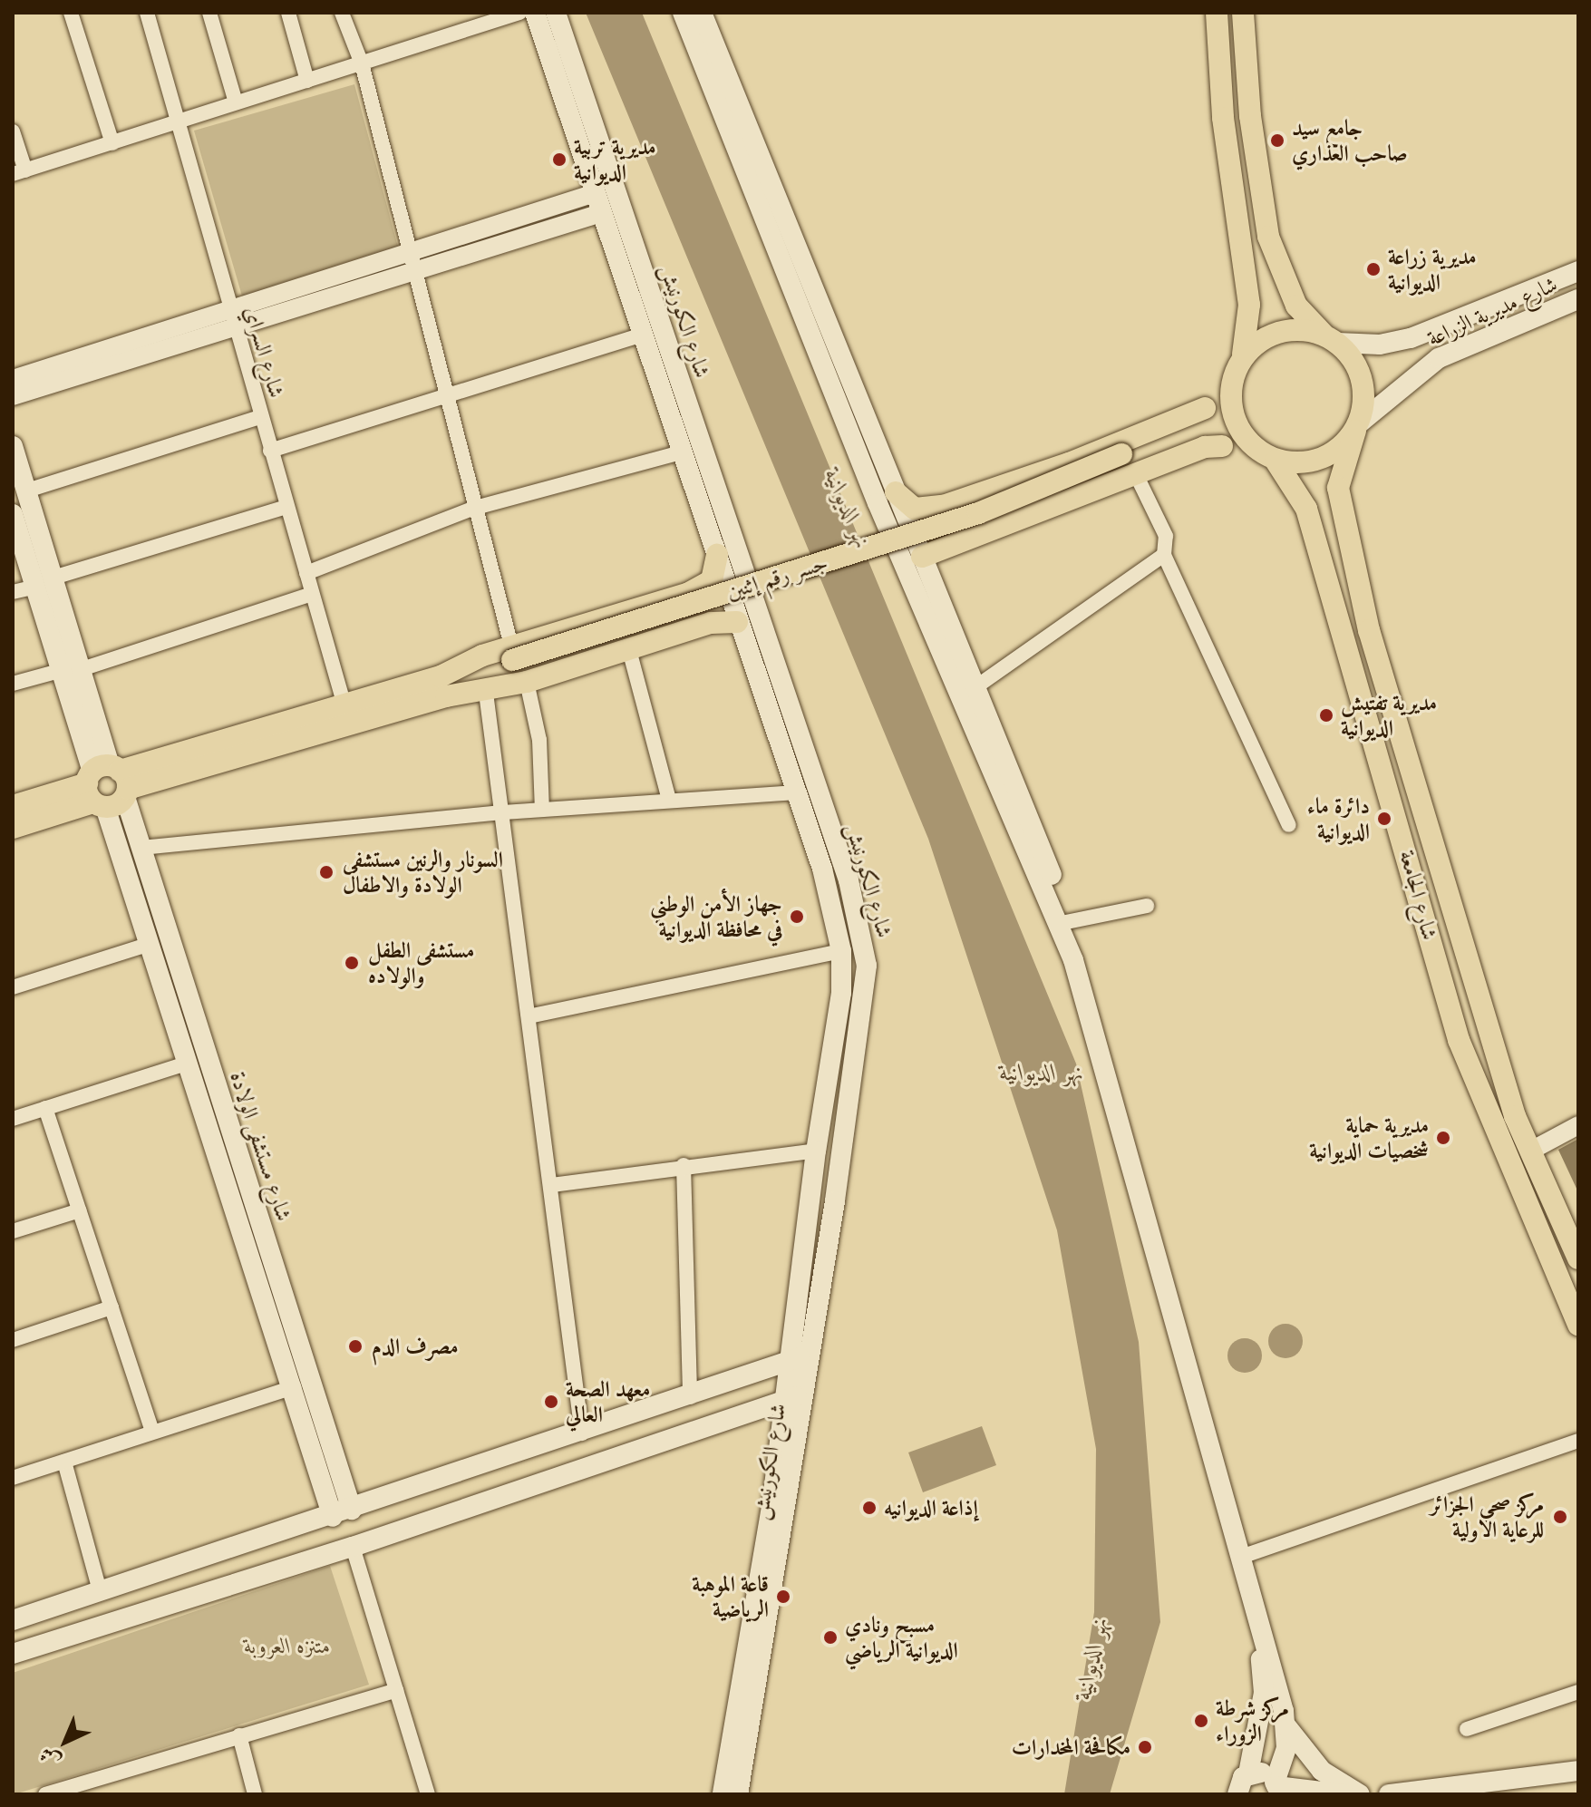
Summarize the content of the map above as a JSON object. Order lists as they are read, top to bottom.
{
  "streets": {
    "main road": [
      "شارع مديرية الزراعة",
      "شارع الكورنيش",
      "جسر رقم إثنين",
      "شارع الجامعة",
      "شارع مستشفى الولادة"
    ],
    "street": ["شارع السراي"]
  },
  "crossings": [
    ["شارع مديرية الزراعة", "شارع الجامعة"]
  ],
  "water": ["نهر الديوانية"],
  "parks": ["متنزه العروبة"],
  "places": [
    "جامع سيد صاحب العذاري",
    "مديرية تربية الديوانية",
    "مديرية زراعة الديوانية",
    "مديرية تفتيش الديوانية",
    "دائرة ماء الديوانية",
    "السونار والرنين مستشفى الولادة والاطفال",
    "جهاز الأمن الوطني في محافظة الديوانية",
    "مستشفى الطفل والولاده",
    "مديرية حماية شخصيات الديوانية",
    "مصرف الدم",
    "معهد الصحة العالي",
    "إذاعة الديوانيه",
    "مركز صحي الجزائر للرعاية الاولية",
    "قاعة الموهبة الرياضية",
    "مسبح ونادي الديوانية الرياضي",
    "مركز شرطة الزوراء",
    "مكافحة المخدارات"
  ],
  "north": "bottom left"
}
